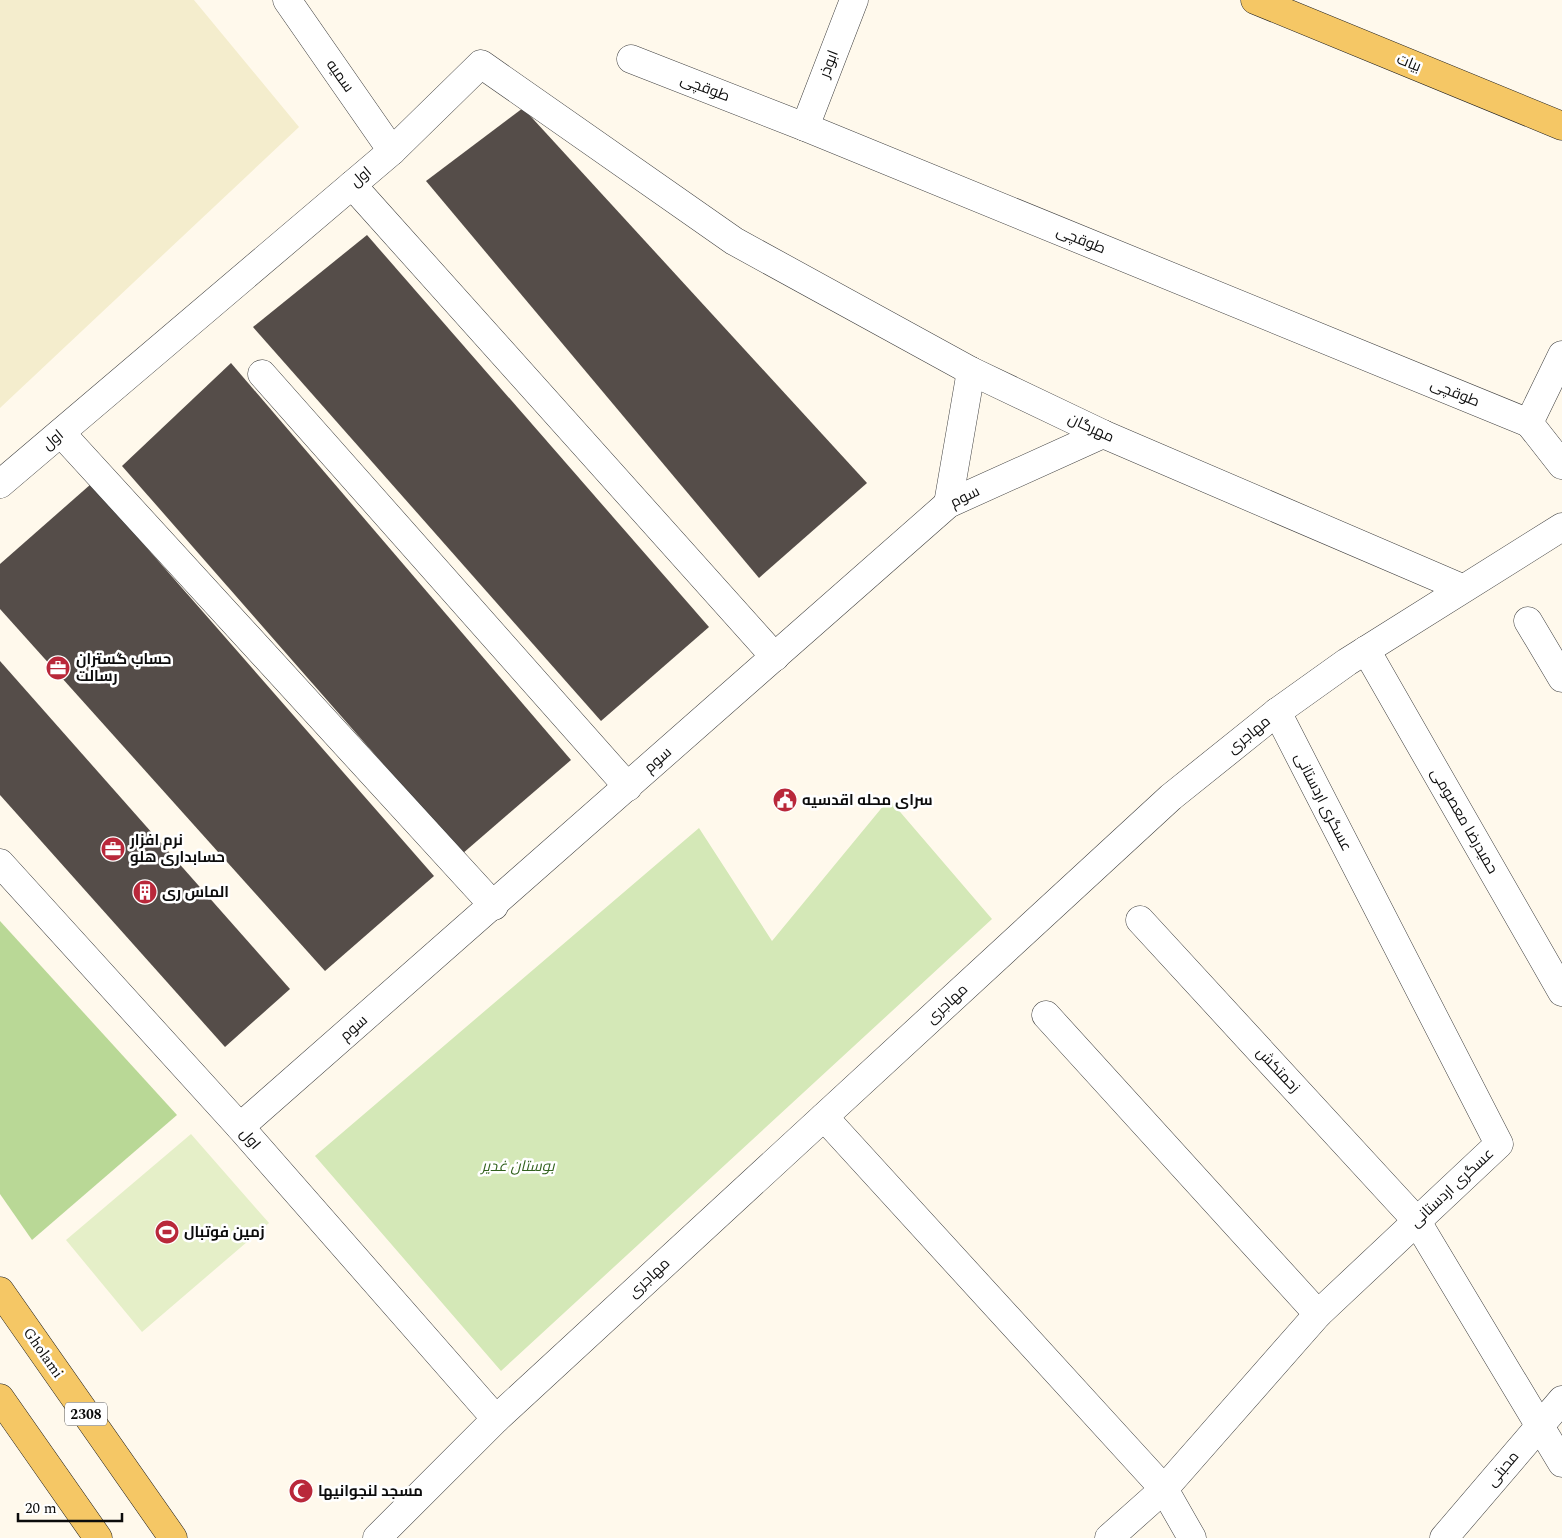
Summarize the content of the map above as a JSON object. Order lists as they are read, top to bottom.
{
  "streets": {
    "main road": ["بیات", "Gholami", "2308"],
    "street": [
      "ابوذر",
      "سمیه",
      "طوقچی",
      "اول",
      "مهرگان",
      "سوم",
      "مهاجری",
      "عسگری اردستانی",
      "حمیدرضا معصومی",
      "زحمتکش",
      "محبتی"
    ]
  },
  "crossings": [
    ["ابوذر", "طوقچی"],
    ["سمیه", "اول"],
    ["اول", "مهرگان"],
    ["اول", "سوم"],
    ["اول", "مهاجری"],
    ["مهرگان", "سوم"],
    ["مهرگان", "مهاجری"],
    ["مهاجری", "عسگری اردستانی"],
    ["مهاجری", "حمیدرضا معصومی"],
    ["عسگری اردستانی", "زحمتکش"],
    ["زحمتکش", "محبتی"]
  ],
  "parks": ["بوستان غدیر"],
  "places": {
    "office": ["حساب گستران رسالت", "نرم افزار حسابداری هلو"],
    "public building": ["سرای محله اقدسیه"],
    "building": ["الماس ری"],
    "sports": ["زمین فوتبال"],
    "mosque": ["مسجد لنجوانیها"]
  },
  "scale_bar": "20 m"
}
